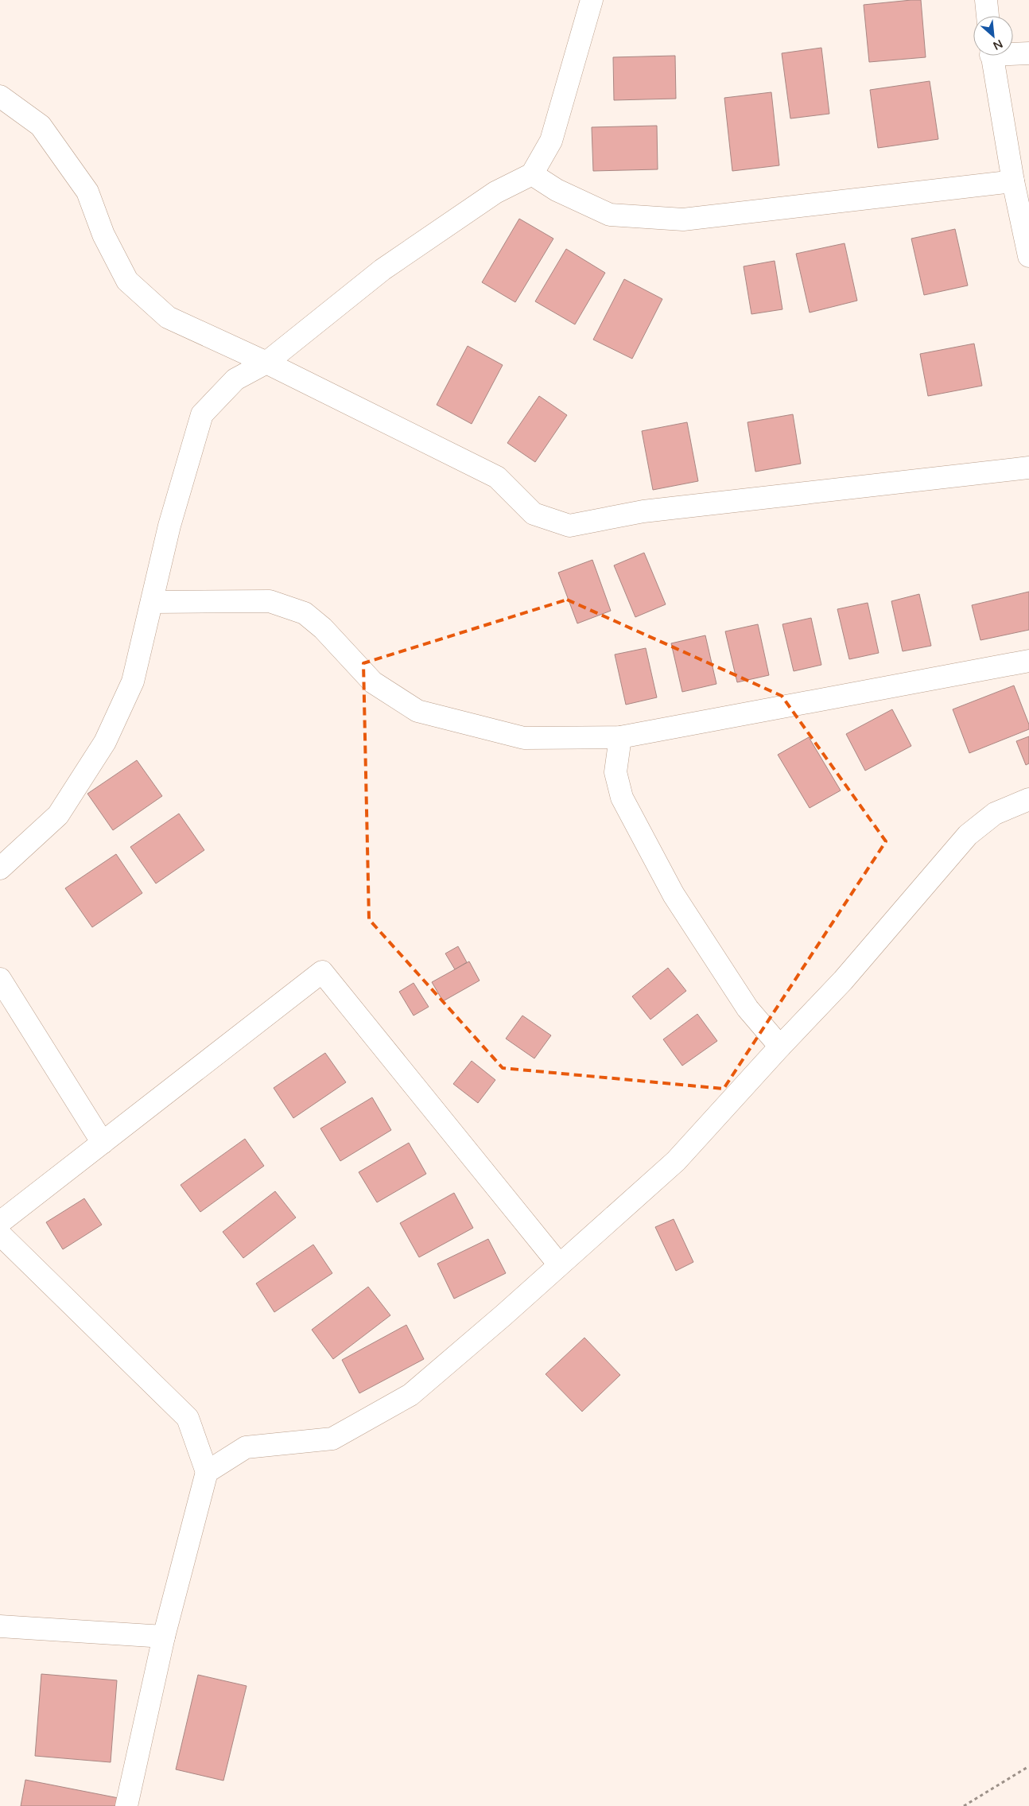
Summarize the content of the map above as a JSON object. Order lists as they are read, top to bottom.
{
  "north": "bottom right"
}
